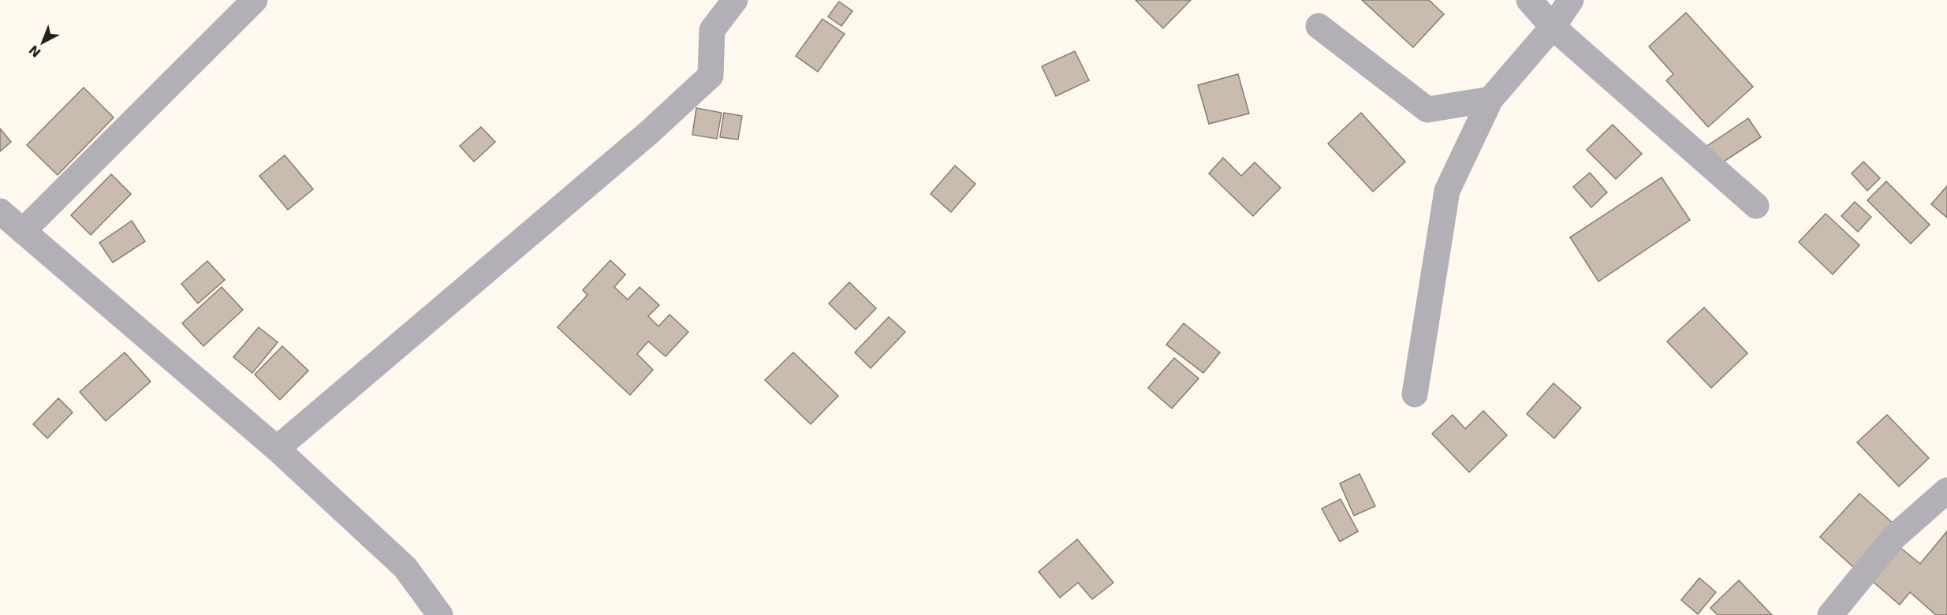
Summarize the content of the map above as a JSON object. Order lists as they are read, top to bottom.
{
  "north": "bottom left"
}
